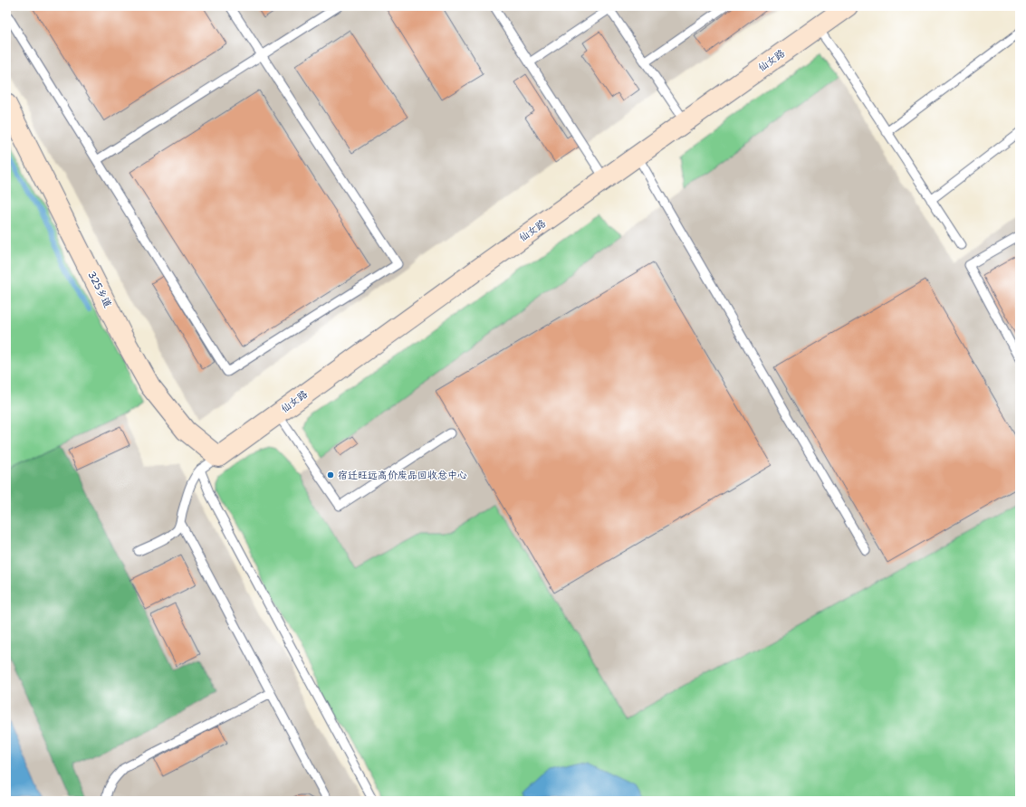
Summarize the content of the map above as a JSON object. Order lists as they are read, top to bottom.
{
  "streets": {
    "street": ["仙女路", "325乡道"]
  },
  "crossings": [
    ["仙女路", "325乡道"]
  ],
  "places": ["宿迁旺远高价废品回收总中心"]
}
